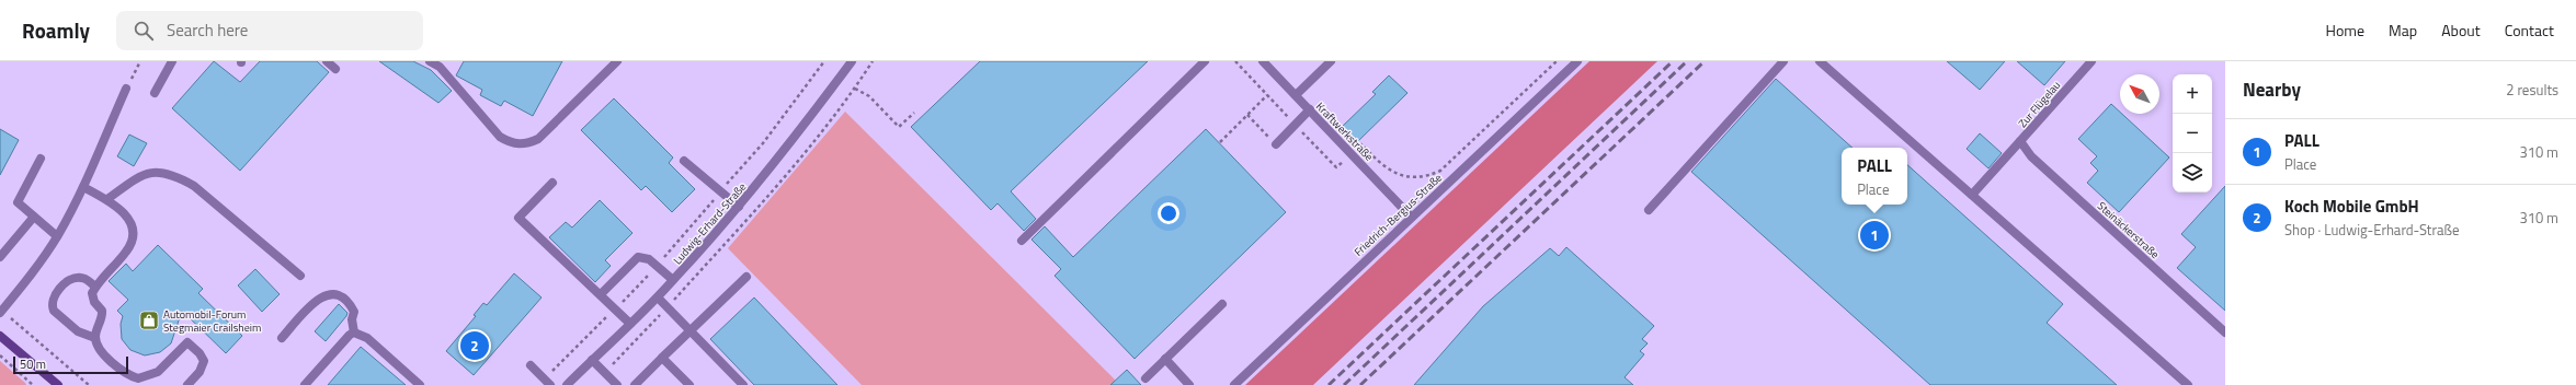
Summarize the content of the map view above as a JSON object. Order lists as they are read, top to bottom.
{
  "streets": {
    "street": [
      "Zur Flügelau",
      "Kraftwerkstraße",
      "Friedrich-Bergius-Straße",
      "Ludwig-Erhard-Straße",
      "Steinäckerstraße"
    ]
  },
  "crossings": [
    ["Zur Flügelau", "Steinäckerstraße"],
    ["Kraftwerkstraße", "Friedrich-Bergius-Straße"]
  ],
  "places": {
    "shop": ["Automobil-Forum Stegmaier Crailsheim"]
  },
  "scale_bar": "50 m",
  "north": "top left",
  "page": {
    "header": "Roamly",
    "search": "Search here",
    "nav": [
      "Home",
      "Map",
      "About",
      "Contact"
    ],
    "heading": ["Nearby", "2 results"],
    "map_buttons": ["+", "−"],
    "list": [
      {
        "mark": "1",
        "name": "PALL",
        "note": "Place",
        "value": "310 m"
      },
      {
        "mark": "2",
        "name": "Koch Mobile GmbH",
        "note": "Shop · Ludwig-Erhard-Straße",
        "value": "310 m"
      }
    ],
    "popup": ["PALL", "Place"],
    "pins": ["1", "2"],
    "scale": "50 m"
  }
}
